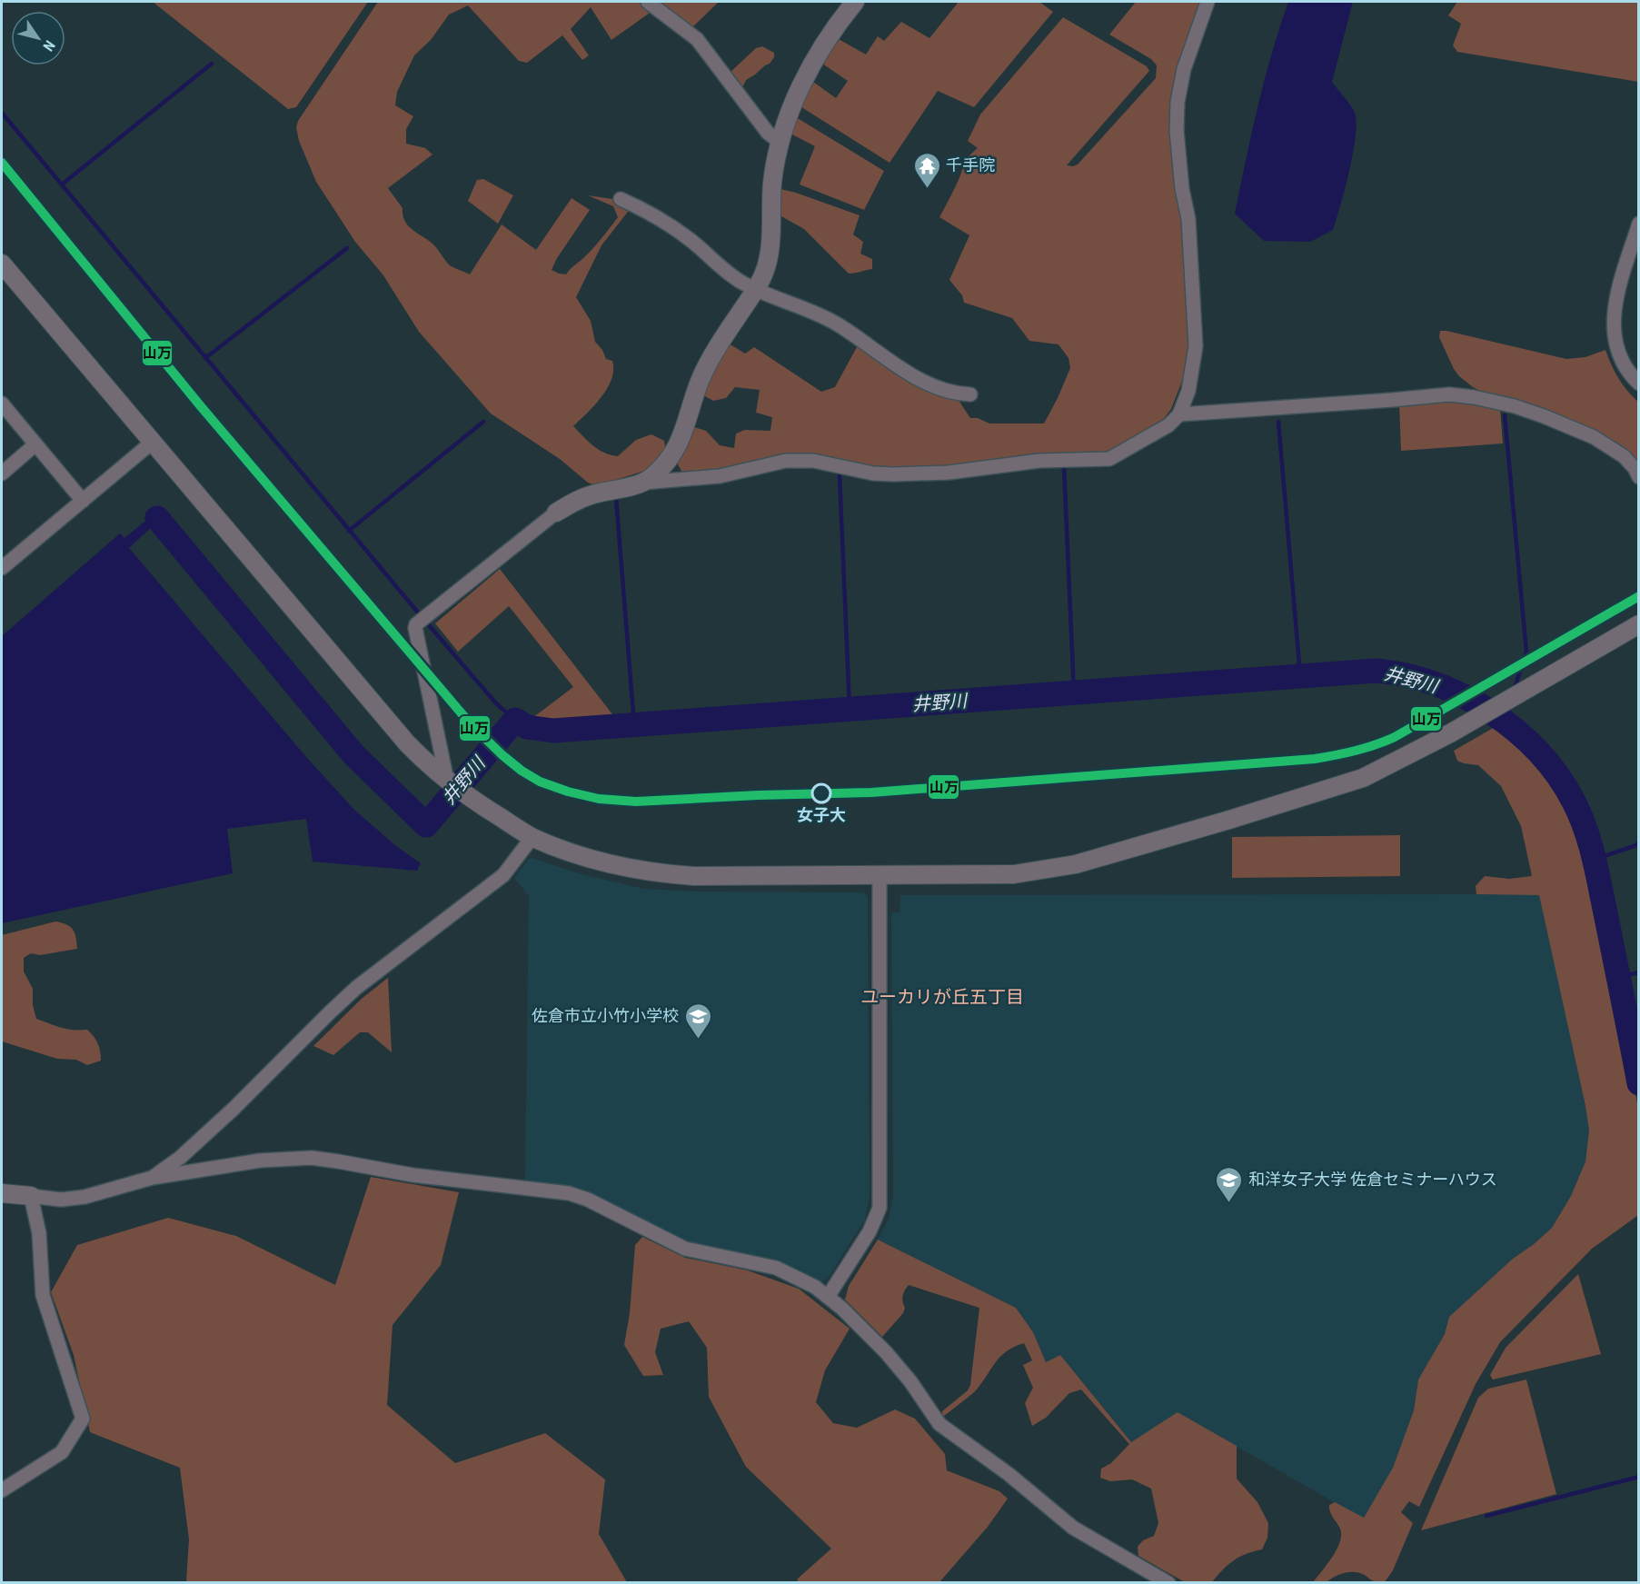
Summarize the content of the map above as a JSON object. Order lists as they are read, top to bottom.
{
  "districts": ["ユーカリが丘五丁目"],
  "water": ["井野川"],
  "places": {
    "temple": ["千手院"],
    "other": ["女子大"],
    "school or university": ["佐倉市立小竹小学校", "和洋女子大学 佐倉セミナーハウス"]
  },
  "lines": ["transit line 山万"],
  "north": "bottom right"
}
